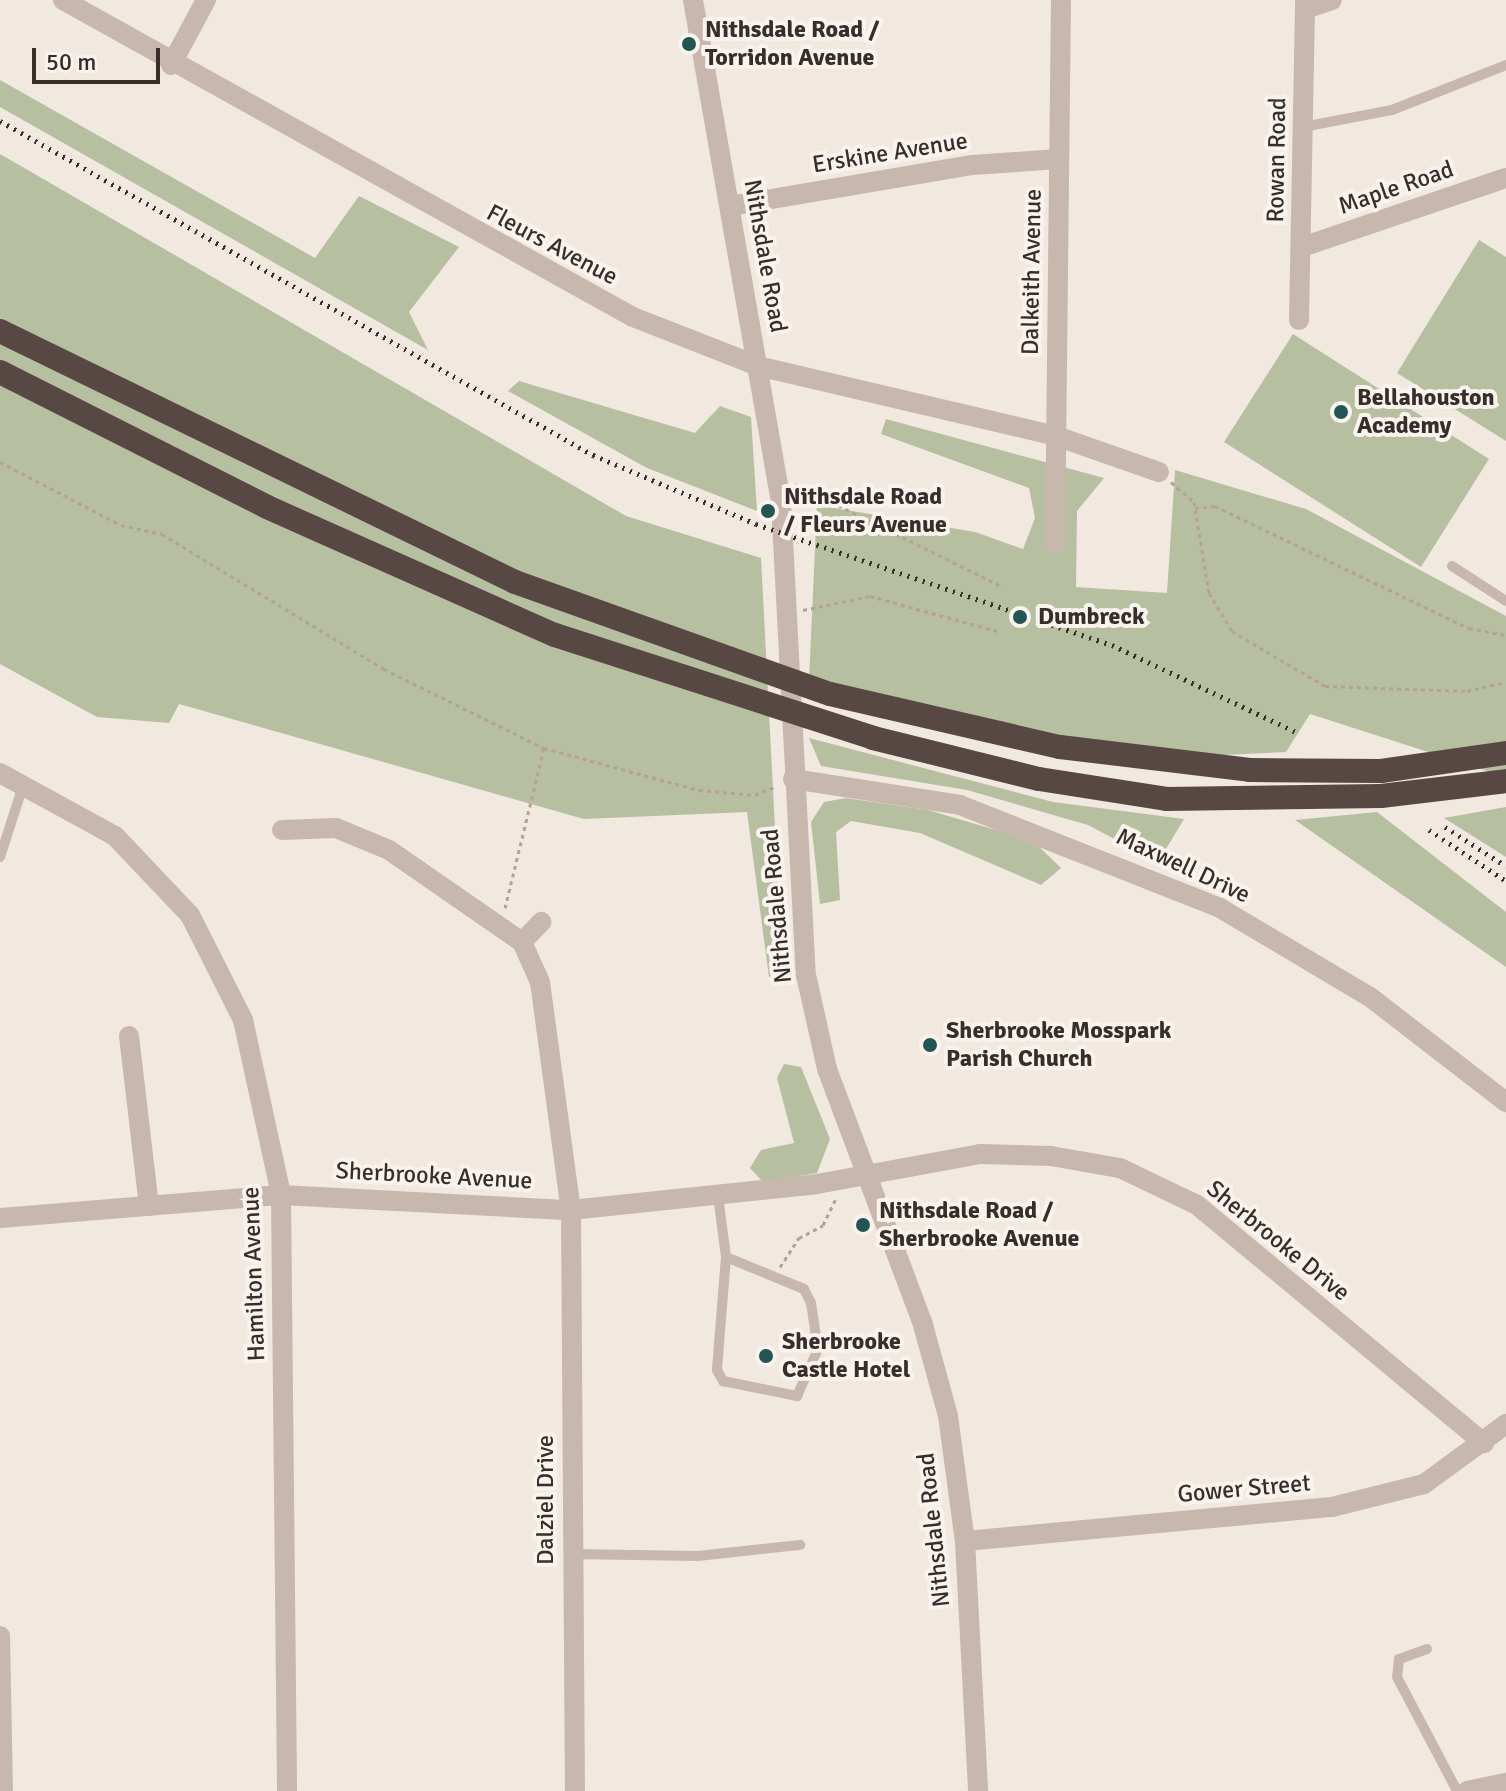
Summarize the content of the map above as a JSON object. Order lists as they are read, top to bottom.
{
  "streets": {
    "street": [
      "Erskine Avenue",
      "Rowan Road",
      "Maple Road",
      "Fleurs Avenue",
      "Nithsdale Road",
      "Dalkeith Avenue",
      "Maxwell Drive",
      "Sherbrooke Avenue",
      "Sherbrooke Drive",
      "Hamilton Avenue",
      "Gower Street",
      "Dalziel Drive"
    ]
  },
  "crossings": [
    ["Erskine Avenue", "Nithsdale Road"],
    ["Erskine Avenue", "Dalkeith Avenue"],
    ["Rowan Road", "Maple Road"],
    ["Fleurs Avenue", "Nithsdale Road"],
    ["Fleurs Avenue", "Dalkeith Avenue"],
    ["Nithsdale Road", "Maxwell Drive"],
    ["Nithsdale Road", "Sherbrooke Avenue"],
    ["Nithsdale Road", "Sherbrooke Drive"],
    ["Nithsdale Road", "Gower Street"],
    ["Sherbrooke Avenue", "Sherbrooke Drive"],
    ["Sherbrooke Avenue", "Hamilton Avenue"],
    ["Sherbrooke Avenue", "Dalziel Drive"],
    ["Sherbrooke Drive", "Gower Street"]
  ],
  "places": [
    "Nithsdale Road / Torridon Avenue",
    "Bellahouston Academy",
    "Nithsdale Road / Fleurs Avenue",
    "Dumbreck",
    "Sherbrooke Mosspark Parish Church",
    "Nithsdale Road / Sherbrooke Avenue",
    "Sherbrooke Castle Hotel"
  ],
  "scale_bar": "50 m"
}
